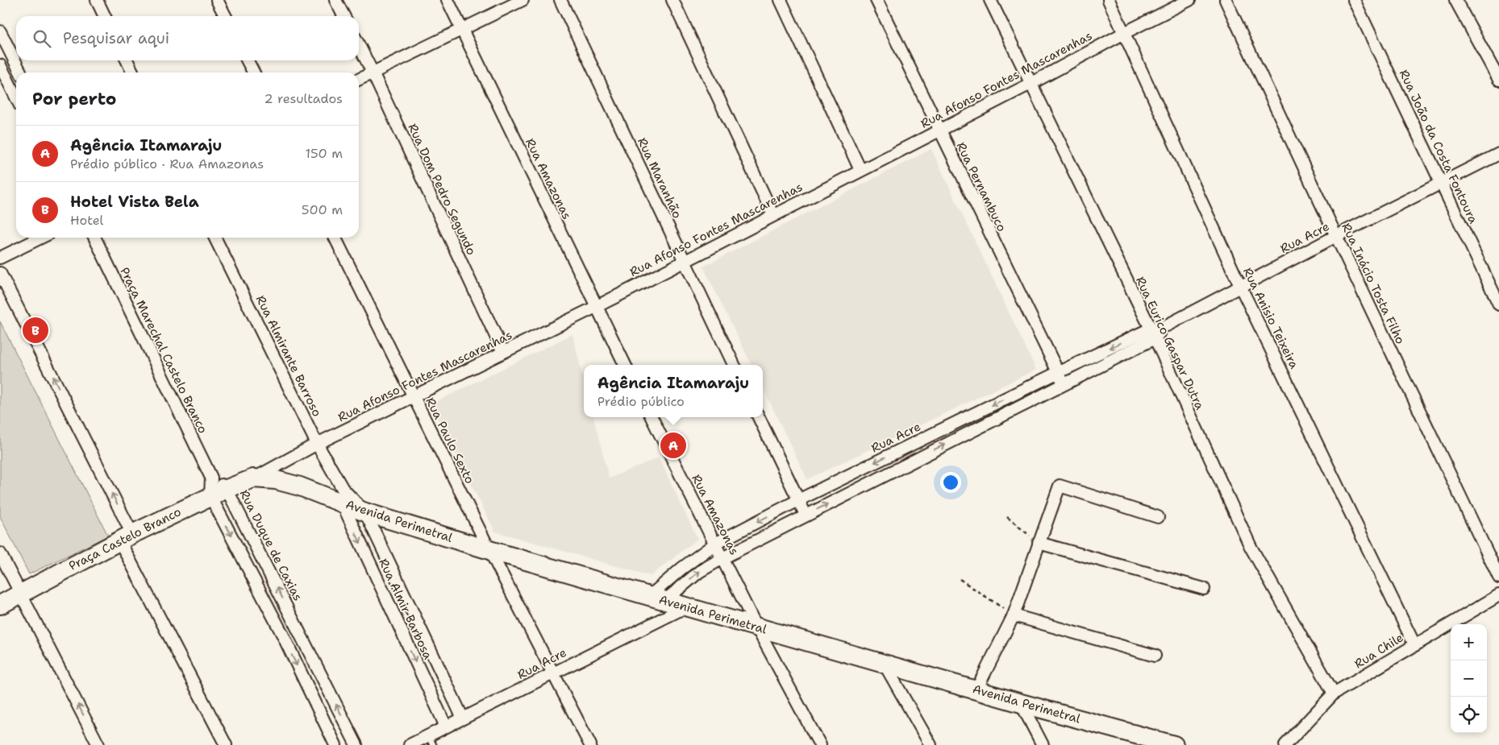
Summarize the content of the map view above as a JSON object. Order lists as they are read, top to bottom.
{
  "streets": {
    "main road": ["Avenida Perimetral", "Praça Castelo Branco"],
    "street": [
      "Rua Afonso Fontes Mascarenhas",
      "Rua João da Costa Fontoura",
      "Rua Maranhão",
      "Rua Amazonas",
      "Rua Pernambuco",
      "Rua Dom Pedro Segundo",
      "Rua Acre",
      "Rua Inácio Tosta Filho",
      "Rua Anisio Teixeira",
      "Rua Eurico Gaspar Dutra",
      "Praça Marechal Castelo Branco",
      "Rua Almirante Barroso",
      "Rua Paulo Sexto",
      "Rua Duque de Caxias",
      "Rua Almir Barbosa",
      "Rua Chile"
    ]
  },
  "crossings": [
    ["Rua Afonso Fontes Mascarenhas", "Rua Maranhão"],
    ["Rua Afonso Fontes Mascarenhas", "Rua Amazonas"],
    ["Rua Afonso Fontes Mascarenhas", "Rua Pernambuco"],
    ["Rua Afonso Fontes Mascarenhas", "Rua Dom Pedro Segundo"],
    ["Rua Afonso Fontes Mascarenhas", "Rua Anisio Teixeira"],
    ["Rua Afonso Fontes Mascarenhas", "Rua Eurico Gaspar Dutra"],
    ["Rua Afonso Fontes Mascarenhas", "Rua Almirante Barroso"],
    ["Rua Afonso Fontes Mascarenhas", "Rua Paulo Sexto"],
    ["Rua Afonso Fontes Mascarenhas", "Avenida Perimetral"],
    ["Rua Afonso Fontes Mascarenhas", "Praça Castelo Branco"],
    ["Rua João da Costa Fontoura", "Rua Acre"],
    ["Rua Amazonas", "Rua Acre"],
    ["Rua Amazonas", "Avenida Perimetral"],
    ["Rua Pernambuco", "Rua Acre"],
    ["Rua Acre", "Rua Inácio Tosta Filho"],
    ["Rua Acre", "Rua Anisio Teixeira"],
    ["Rua Acre", "Rua Eurico Gaspar Dutra"],
    ["Rua Acre", "Rua Paulo Sexto"],
    ["Rua Acre", "Avenida Perimetral"],
    ["Rua Acre", "Rua Almir Barbosa"],
    ["Rua Anisio Teixeira", "Rua Chile"],
    ["Rua Eurico Gaspar Dutra", "Rua Chile"],
    ["Praça Marechal Castelo Branco", "Rua Duque de Caxias"],
    ["Rua Almirante Barroso", "Avenida Perimetral"],
    ["Rua Almirante Barroso", "Rua Almir Barbosa"],
    ["Rua Paulo Sexto", "Avenida Perimetral"],
    ["Avenida Perimetral", "Praça Castelo Branco"],
    ["Avenida Perimetral", "Rua Almir Barbosa"],
    ["Praça Castelo Branco", "Rua Duque de Caxias"]
  ],
  "page": {
    "search": "Pesquisar aqui",
    "heading": ["Por perto", "2 resultados"],
    "list": [
      {
        "mark": "A",
        "name": "Agência Itamaraju",
        "note": "Prédio público · Rua Amazonas",
        "value": "150 m"
      },
      {
        "mark": "B",
        "name": "Hotel Vista Bela",
        "note": "Hotel",
        "value": "500 m"
      }
    ],
    "pins": ["B", "A"],
    "popup": ["Agência Itamaraju", "Prédio público"],
    "map_buttons": ["+", "−"]
  }
}
